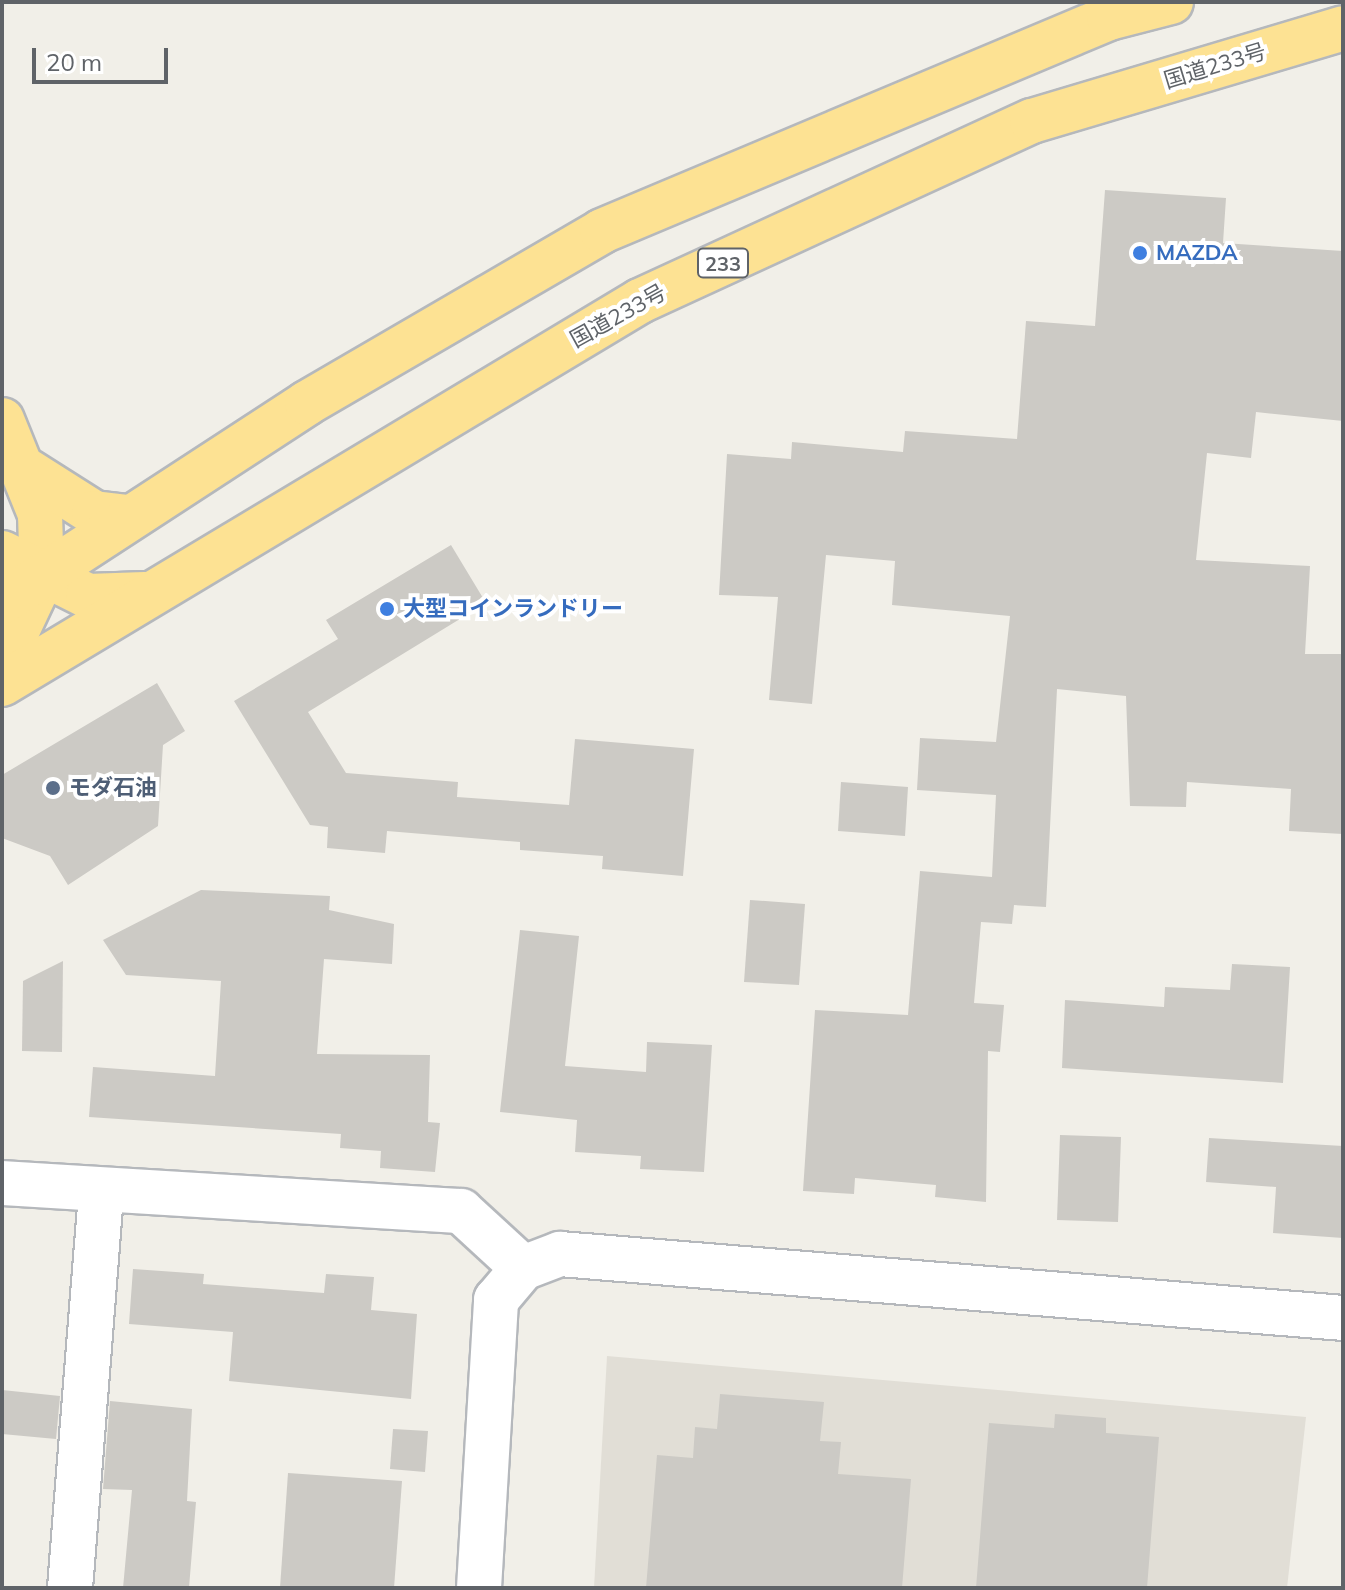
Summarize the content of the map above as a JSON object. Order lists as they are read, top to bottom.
{
  "streets": {
    "highway": ["国道233号", "233"]
  },
  "crossings": [
    ["国道233号", "233"]
  ],
  "places": ["MAZDA", "大型コインランドリー", "モダ石油"],
  "scale_bar": "20 m"
}
